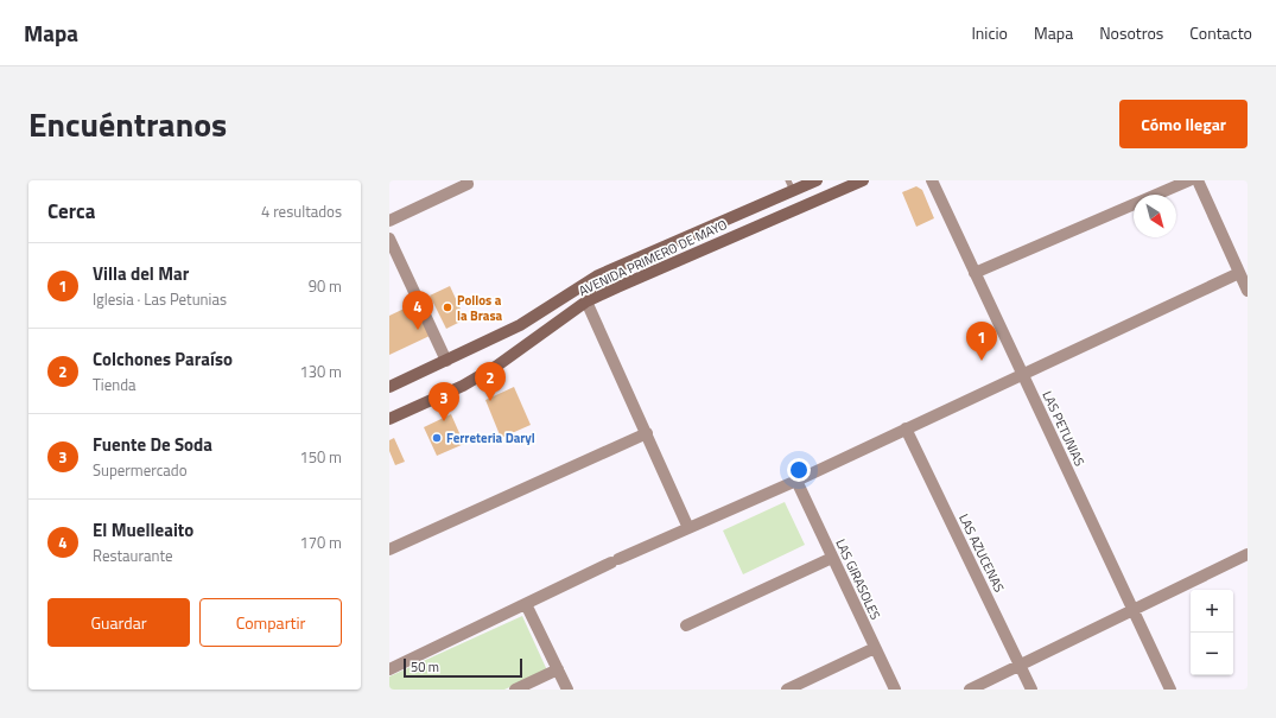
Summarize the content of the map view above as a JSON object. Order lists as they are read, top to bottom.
{
  "streets": {
    "street": [
      "AVENIDA PRIMERO DE MAYO",
      "LAS PETUNIAS",
      "LAS AZUCENAS",
      "LAS GIRASOLES"
    ]
  },
  "places": ["Pollos a la Brasa", "Ferreteria Daryl"],
  "scale_bar": "50 m",
  "north": "bottom right",
  "page": {
    "header": "Mapa",
    "nav": [
      "Inicio",
      "Mapa",
      "Nosotros",
      "Contacto"
    ],
    "title": "Encuéntranos",
    "buttons": [
      "Cómo llegar",
      ["Guardar", "Compartir"]
    ],
    "heading": ["Cerca", "4 resultados"],
    "list": [
      {
        "mark": "1",
        "name": "Villa del Mar",
        "note": "Iglesia · Las Petunias",
        "value": "90 m"
      },
      {
        "mark": "2",
        "name": "Colchones Paraíso",
        "note": "Tienda",
        "value": "130 m"
      },
      {
        "mark": "3",
        "name": "Fuente De Soda",
        "note": "Supermercado",
        "value": "150 m"
      },
      {
        "mark": "4",
        "name": "El Muelleaito",
        "note": "Restaurante",
        "value": "170 m"
      }
    ],
    "pins": [
      "4",
      "1",
      "2",
      "3"
    ],
    "map_buttons": ["+", "−"],
    "scale": "50 m"
  }
}
